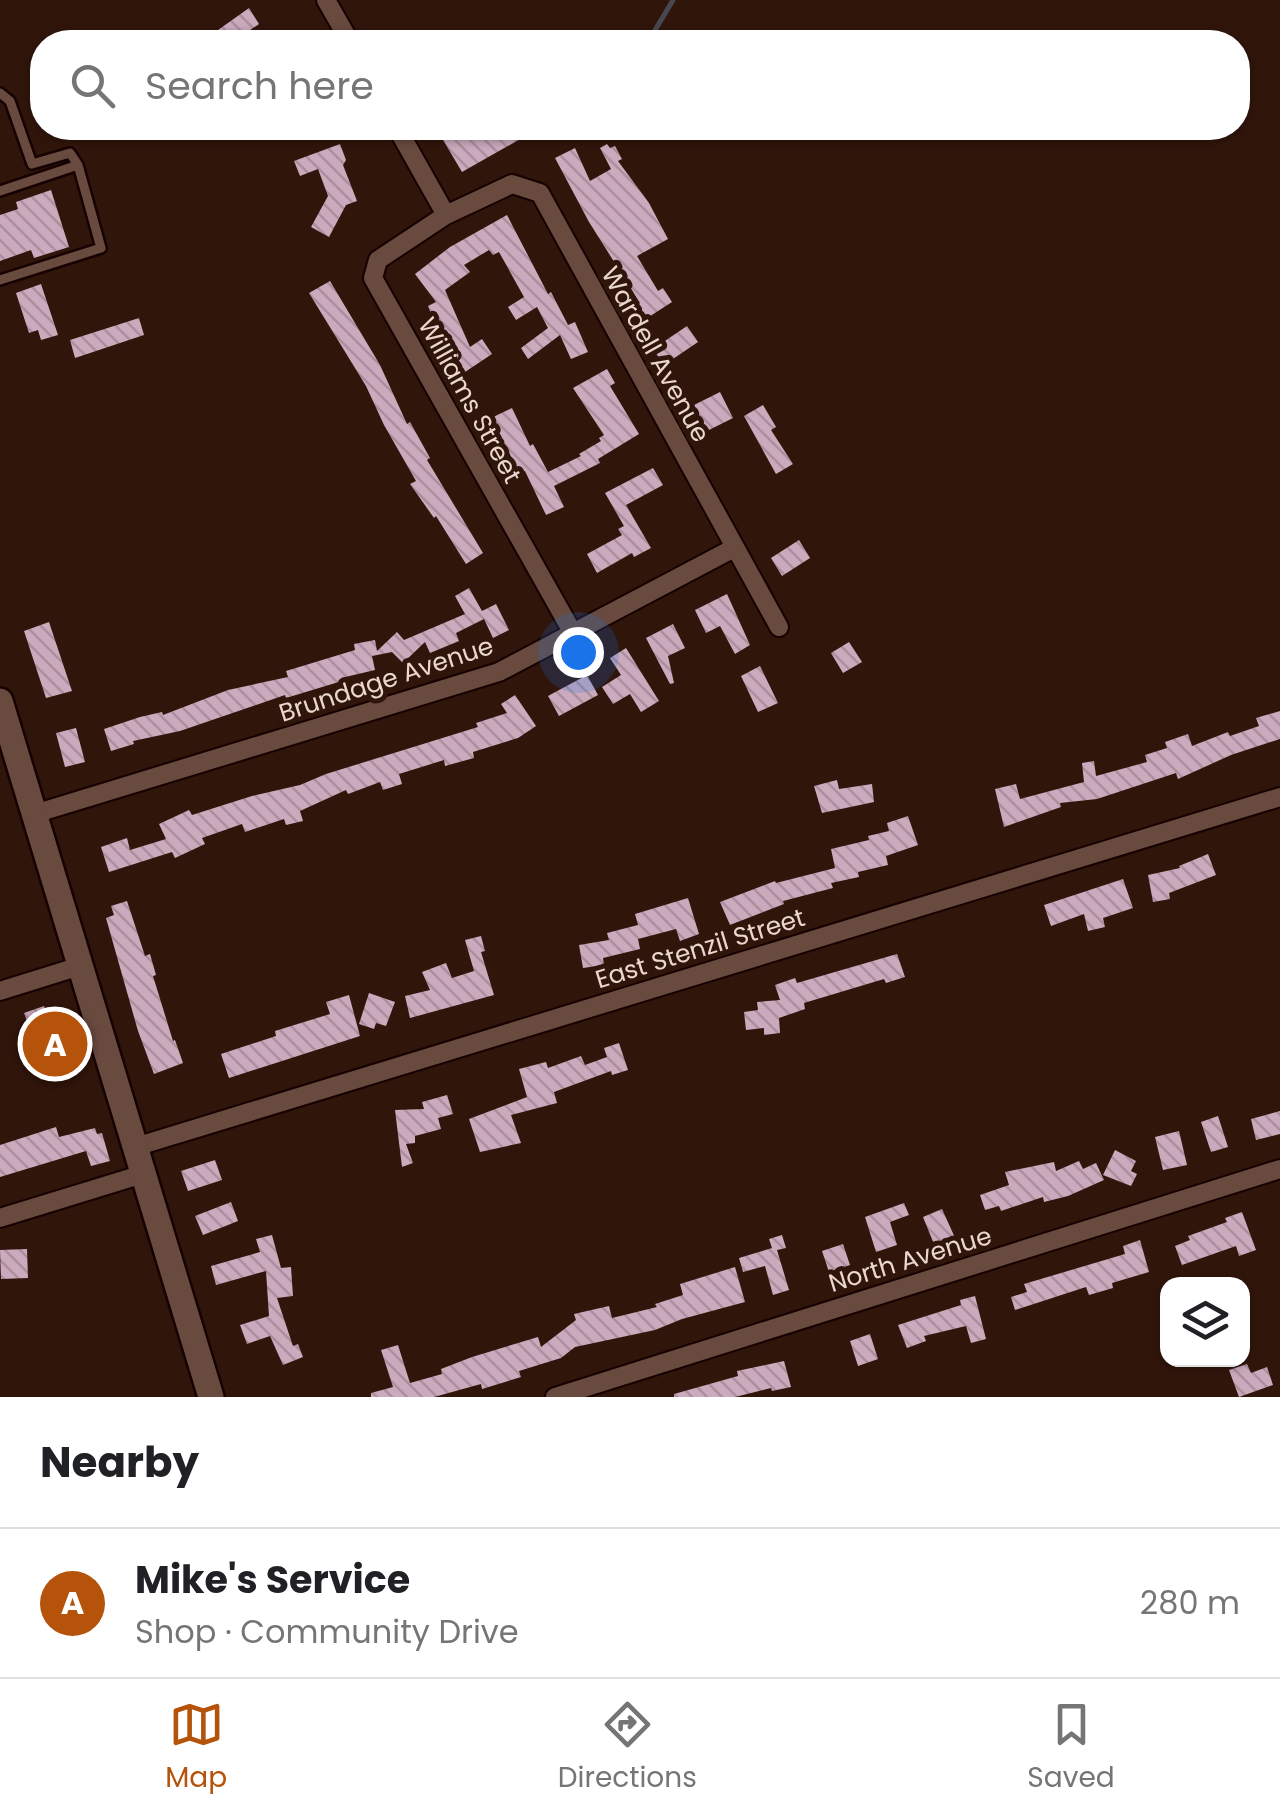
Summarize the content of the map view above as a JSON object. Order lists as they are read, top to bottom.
{
  "streets": {
    "street": [
      "Wardell Avenue",
      "Williams Street",
      "Brundage Avenue",
      "East Stenzil Street",
      "North Avenue"
    ]
  },
  "crossings": [
    ["Wardell Avenue", "Williams Street"],
    ["Wardell Avenue", "Brundage Avenue"],
    ["Williams Street", "Brundage Avenue"]
  ],
  "page": {
    "search": "Search here",
    "pins": "A",
    "heading": "Nearby",
    "list": [
      {
        "mark": "A",
        "name": "Mike's Service",
        "note": "Shop · Community Drive",
        "value": "280 m"
      }
    ],
    "nav": ["Map", "Directions", "Saved"]
  }
}
